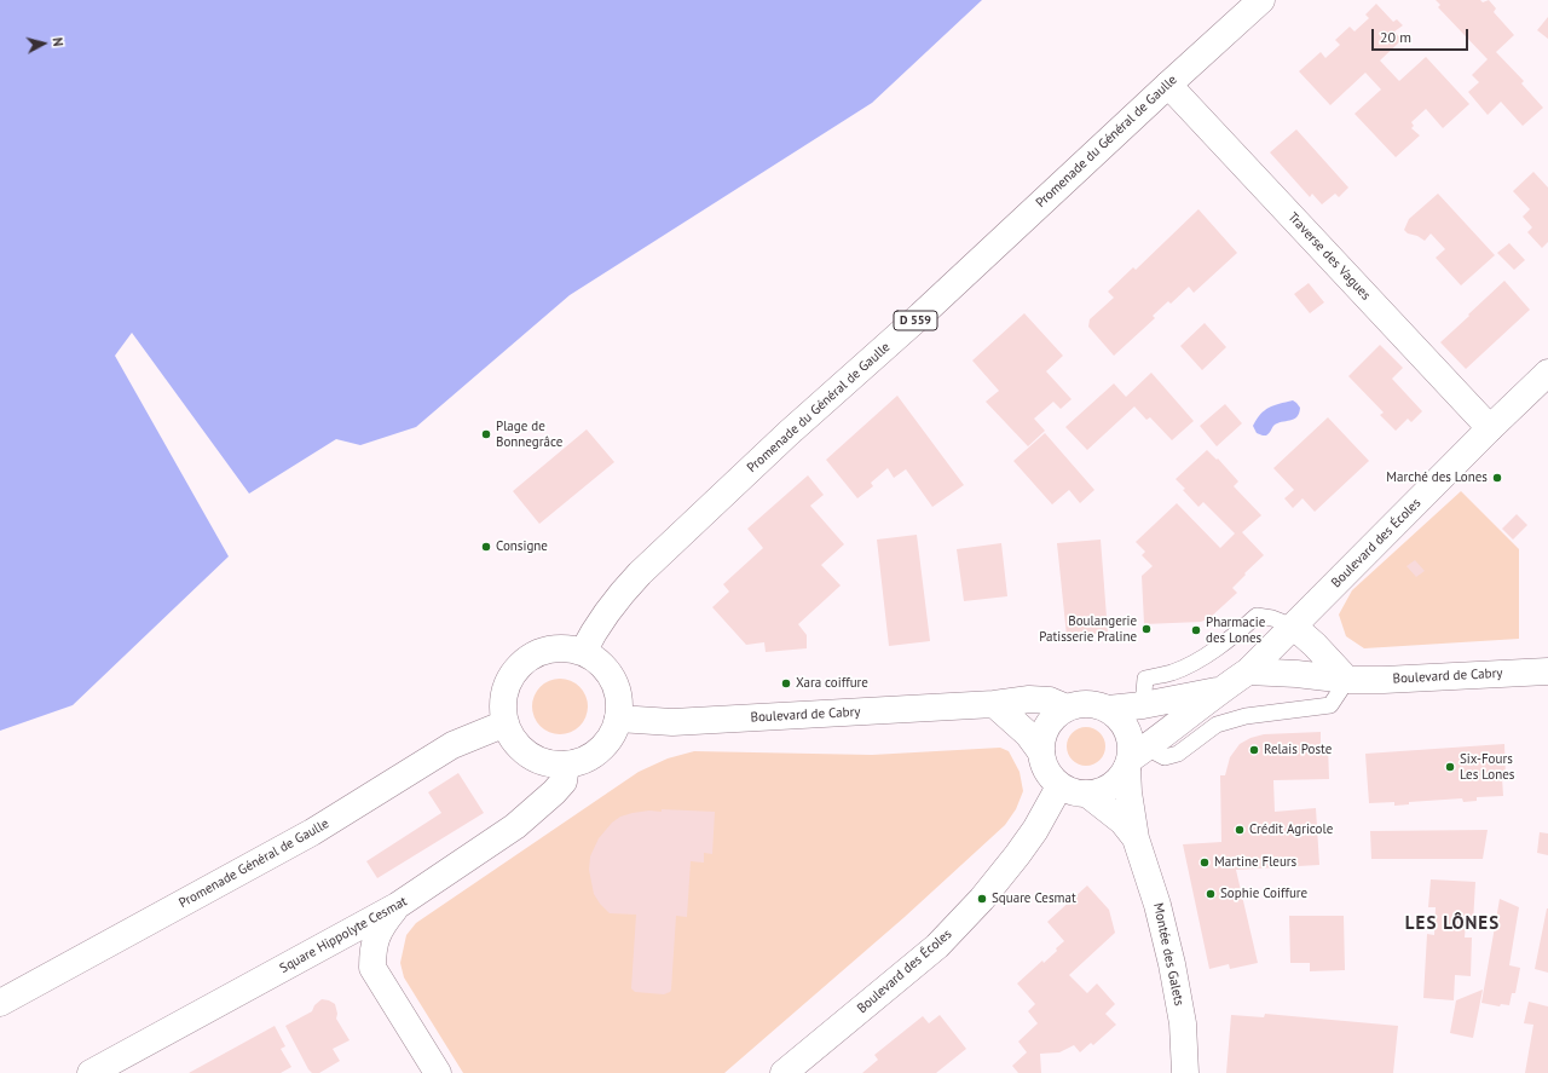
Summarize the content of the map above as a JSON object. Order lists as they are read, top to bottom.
{
  "streets": {
    "main road": [
      "Promenade du Général de Gaulle",
      "Traverse des Vagues",
      "D 559",
      "Boulevard des Écoles",
      "Boulevard de Cabry",
      "Promenade Général de Gaulle",
      "Square Hippolyte Cesmat",
      "Montée des Galets"
    ]
  },
  "crossings": [
    ["Promenade du Général de Gaulle", "Traverse des Vagues"],
    ["Promenade du Général de Gaulle", "Boulevard de Cabry"],
    ["Promenade du Général de Gaulle", "Promenade Général de Gaulle"],
    ["Promenade du Général de Gaulle", "Square Hippolyte Cesmat"],
    ["Traverse des Vagues", "Boulevard des Écoles"],
    ["Boulevard des Écoles", "Boulevard de Cabry"],
    ["Boulevard des Écoles", "Montée des Galets"],
    ["Boulevard de Cabry", "Promenade Général de Gaulle"],
    ["Boulevard de Cabry", "Square Hippolyte Cesmat"],
    ["Boulevard de Cabry", "Montée des Galets"],
    ["Promenade Général de Gaulle", "Square Hippolyte Cesmat"]
  ],
  "districts": ["LES LÔNES"],
  "places": [
    "Plage de Bonnegrâce",
    "Marché des Lones",
    "Consigne",
    "Boulangerie Patisserie Praline",
    "Pharmacie des Lones",
    "Xara coiffure",
    "Relais Poste",
    "Six-Fours Les Lones",
    "Crédit Agricole",
    "Martine Fleurs",
    "Sophie Coiffure",
    "Square Cesmat"
  ],
  "scale_bar": "20 m",
  "north": "right"
}
